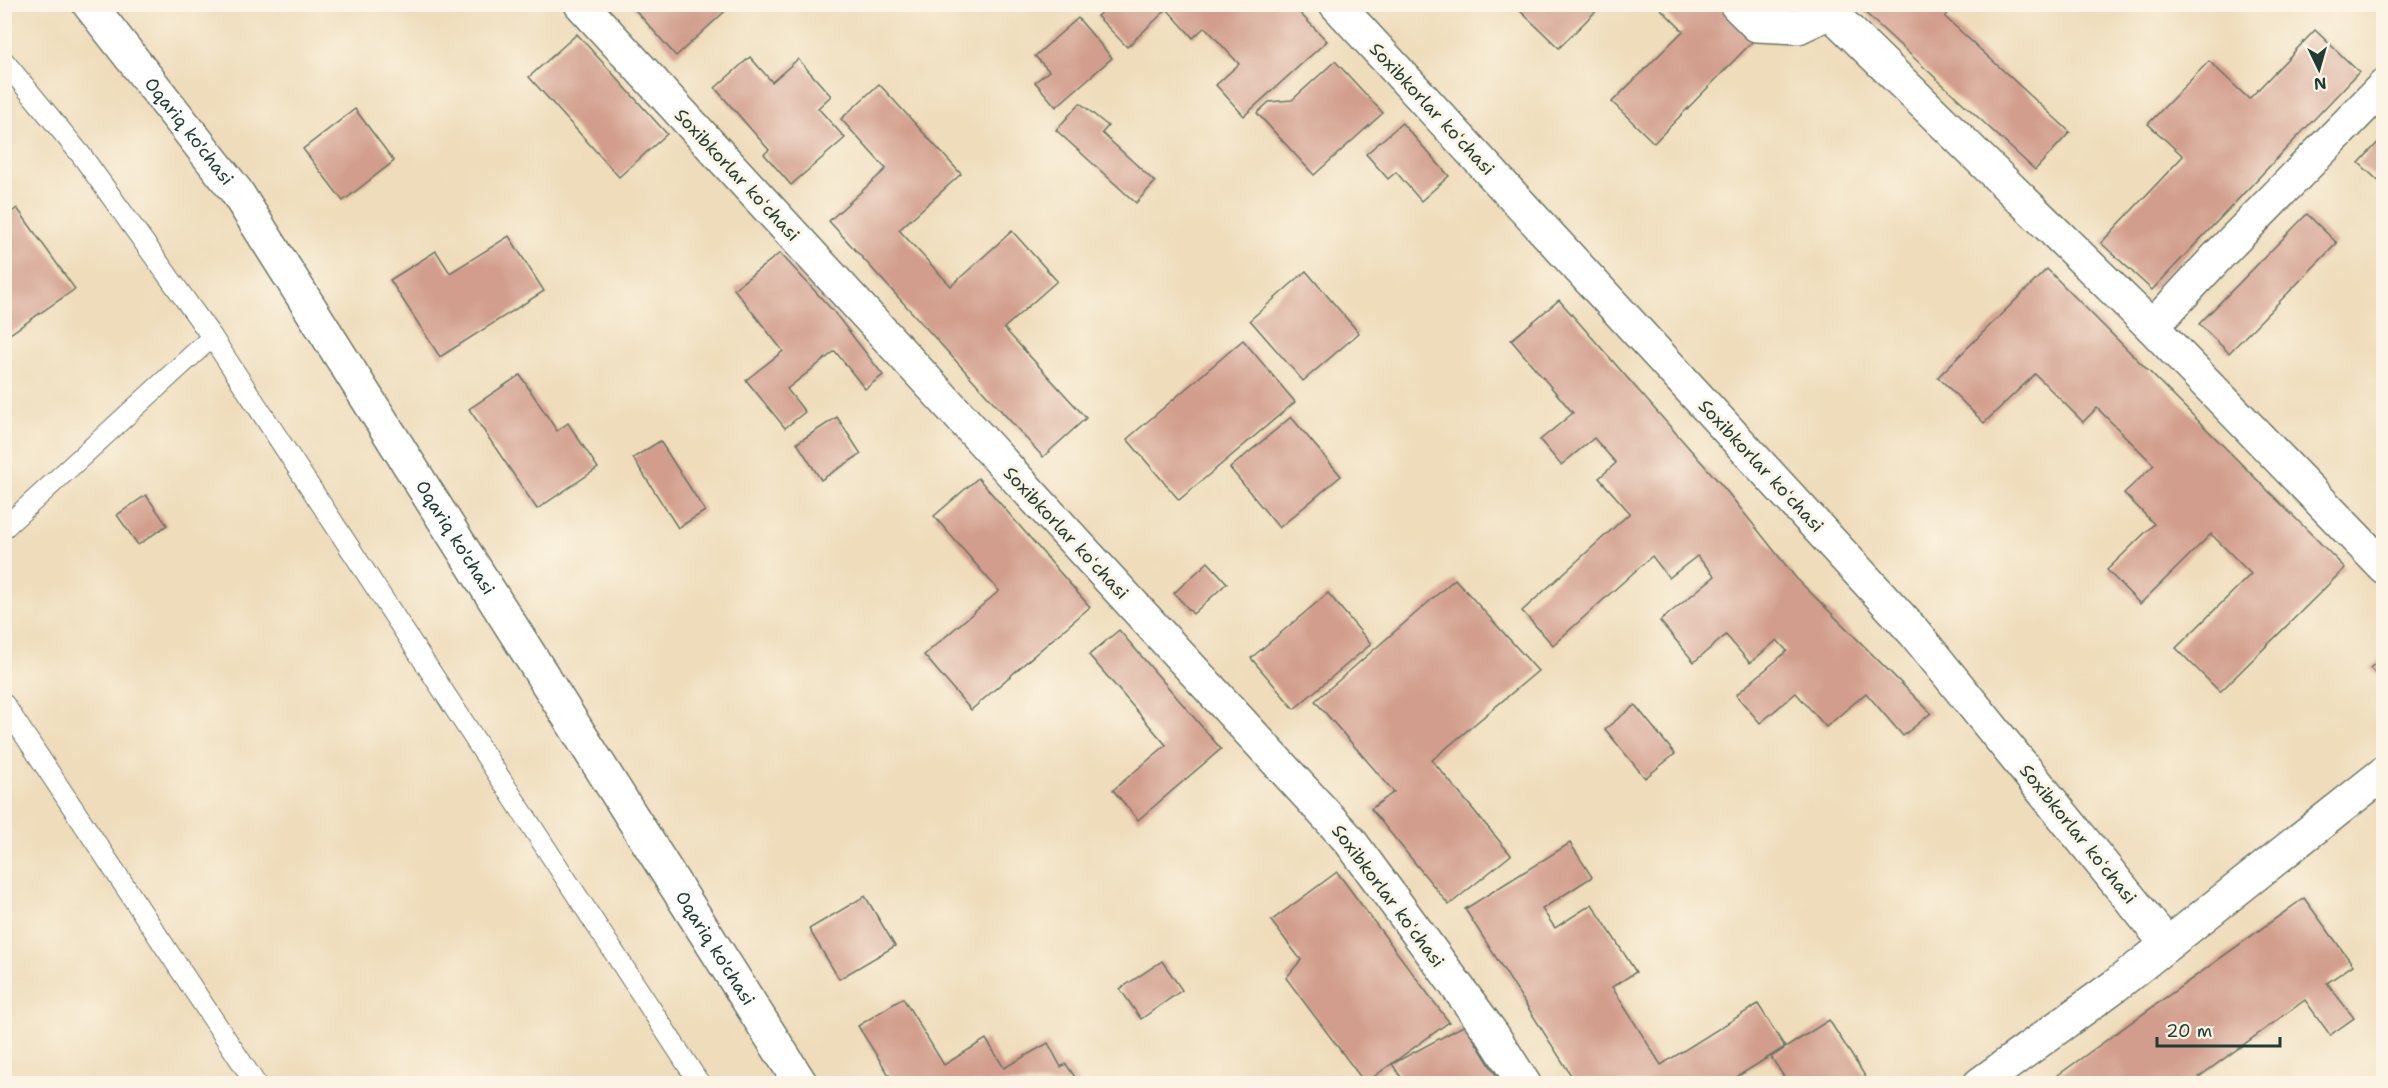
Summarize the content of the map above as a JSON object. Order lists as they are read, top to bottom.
{
  "streets": {
    "street": ["Soxibkorlar koʻchasi", "Oqariq ko'chasi"]
  },
  "scale_bar": "20 m",
  "north": "bottom"
}
